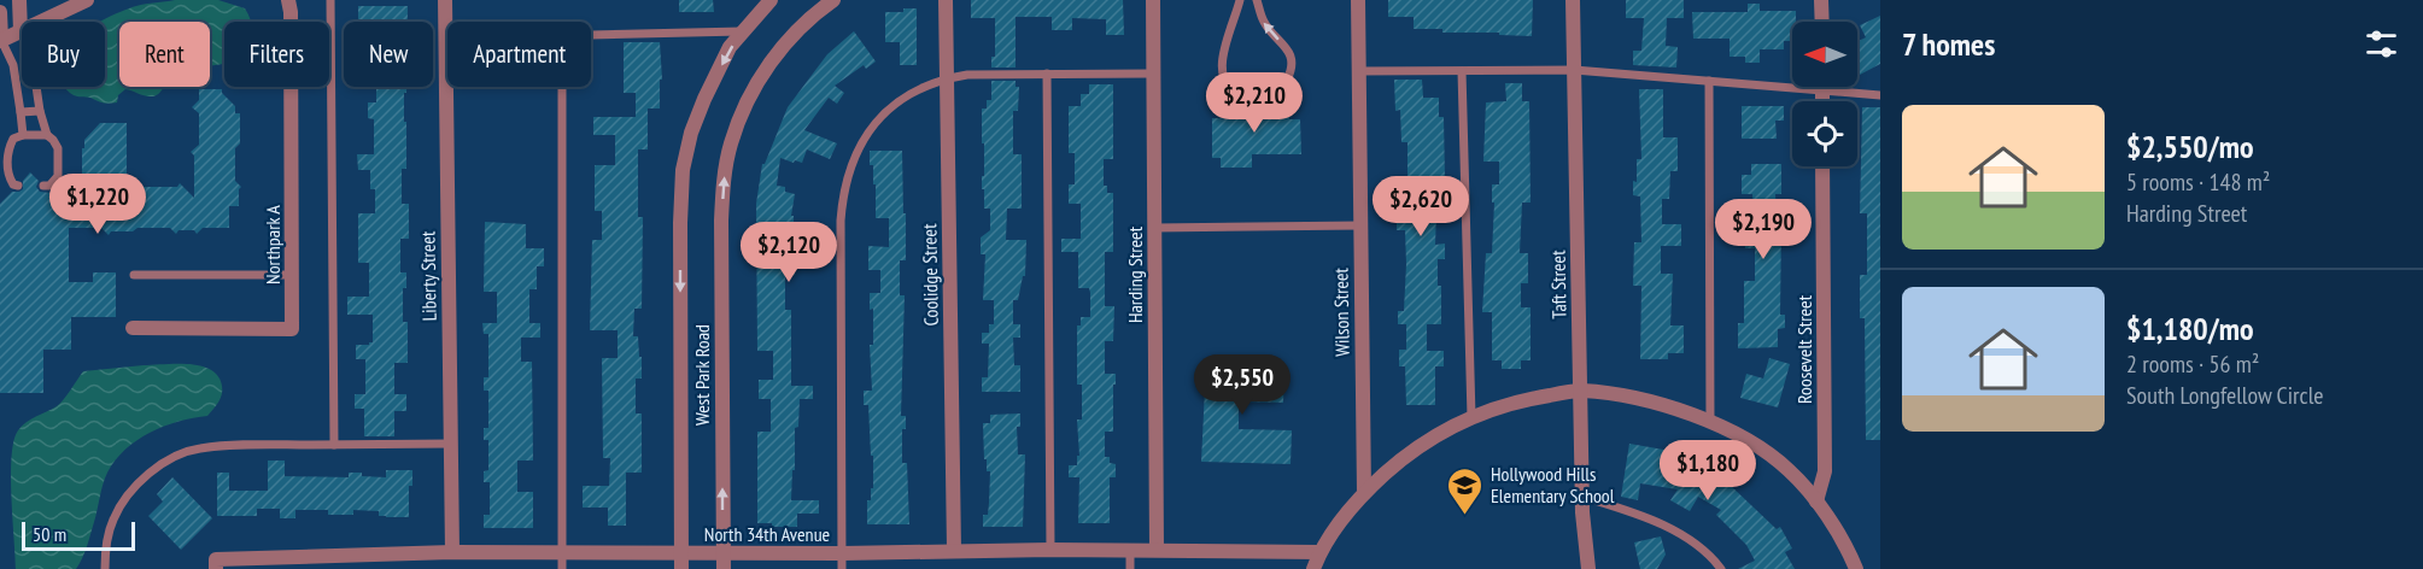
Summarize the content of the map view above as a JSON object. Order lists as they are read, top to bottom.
{
  "streets": {
    "street": [
      "Northpark A",
      "Coolidge Street",
      "Harding Street",
      "Liberty Street",
      "Taft Street",
      "Wilson Street",
      "Roosevelt Street",
      "West Park Road",
      "North 34th Avenue"
    ]
  },
  "crossings": [
    ["Coolidge Street", "North 34th Avenue"],
    ["Harding Street", "North 34th Avenue"],
    ["Liberty Street", "North 34th Avenue"],
    ["West Park Road", "North 34th Avenue"]
  ],
  "places": {
    "school or university": ["Hollywood Hills Elementary School"]
  },
  "scale_bar": "50 m",
  "north": "left",
  "page": {
    "heading": "7 homes",
    "chip": [
      "Buy",
      "Rent",
      "Filters",
      "New",
      "Apartment"
    ],
    "price": [
      "$2,210",
      "$1,220",
      "$2,620",
      "$2,190",
      "$2,120",
      "$2,550",
      "$1,180"
    ],
    "list": [
      {
        "name": "$2,550/mo",
        "note": "5 rooms · 148 m² · Harding Street"
      },
      {
        "name": "$1,180/mo",
        "note": "2 rooms · 56 m² · South Longfellow Circle"
      }
    ],
    "scale": "50 m"
  }
}
